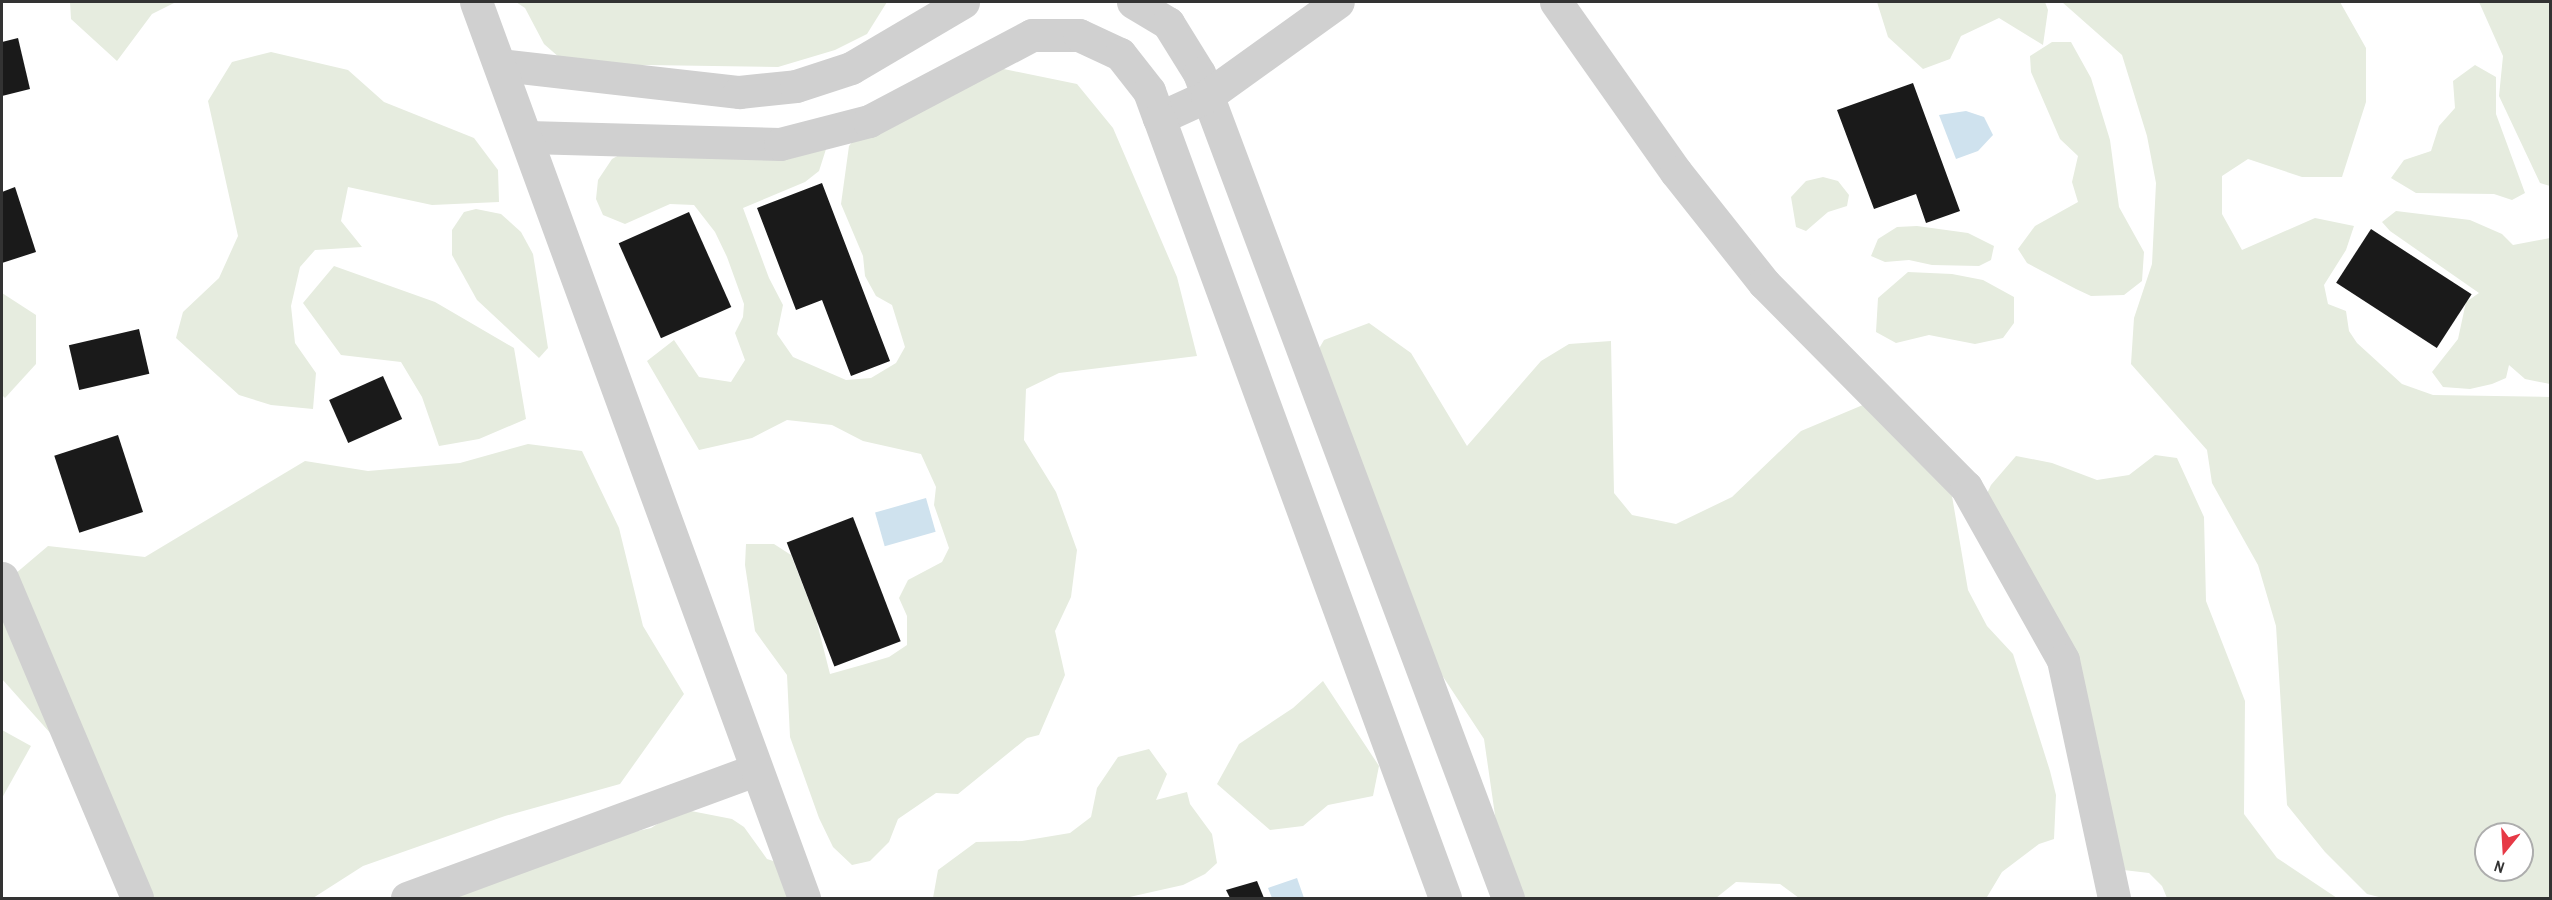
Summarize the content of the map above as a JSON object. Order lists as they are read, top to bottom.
{
  "north": "bottom"
}
